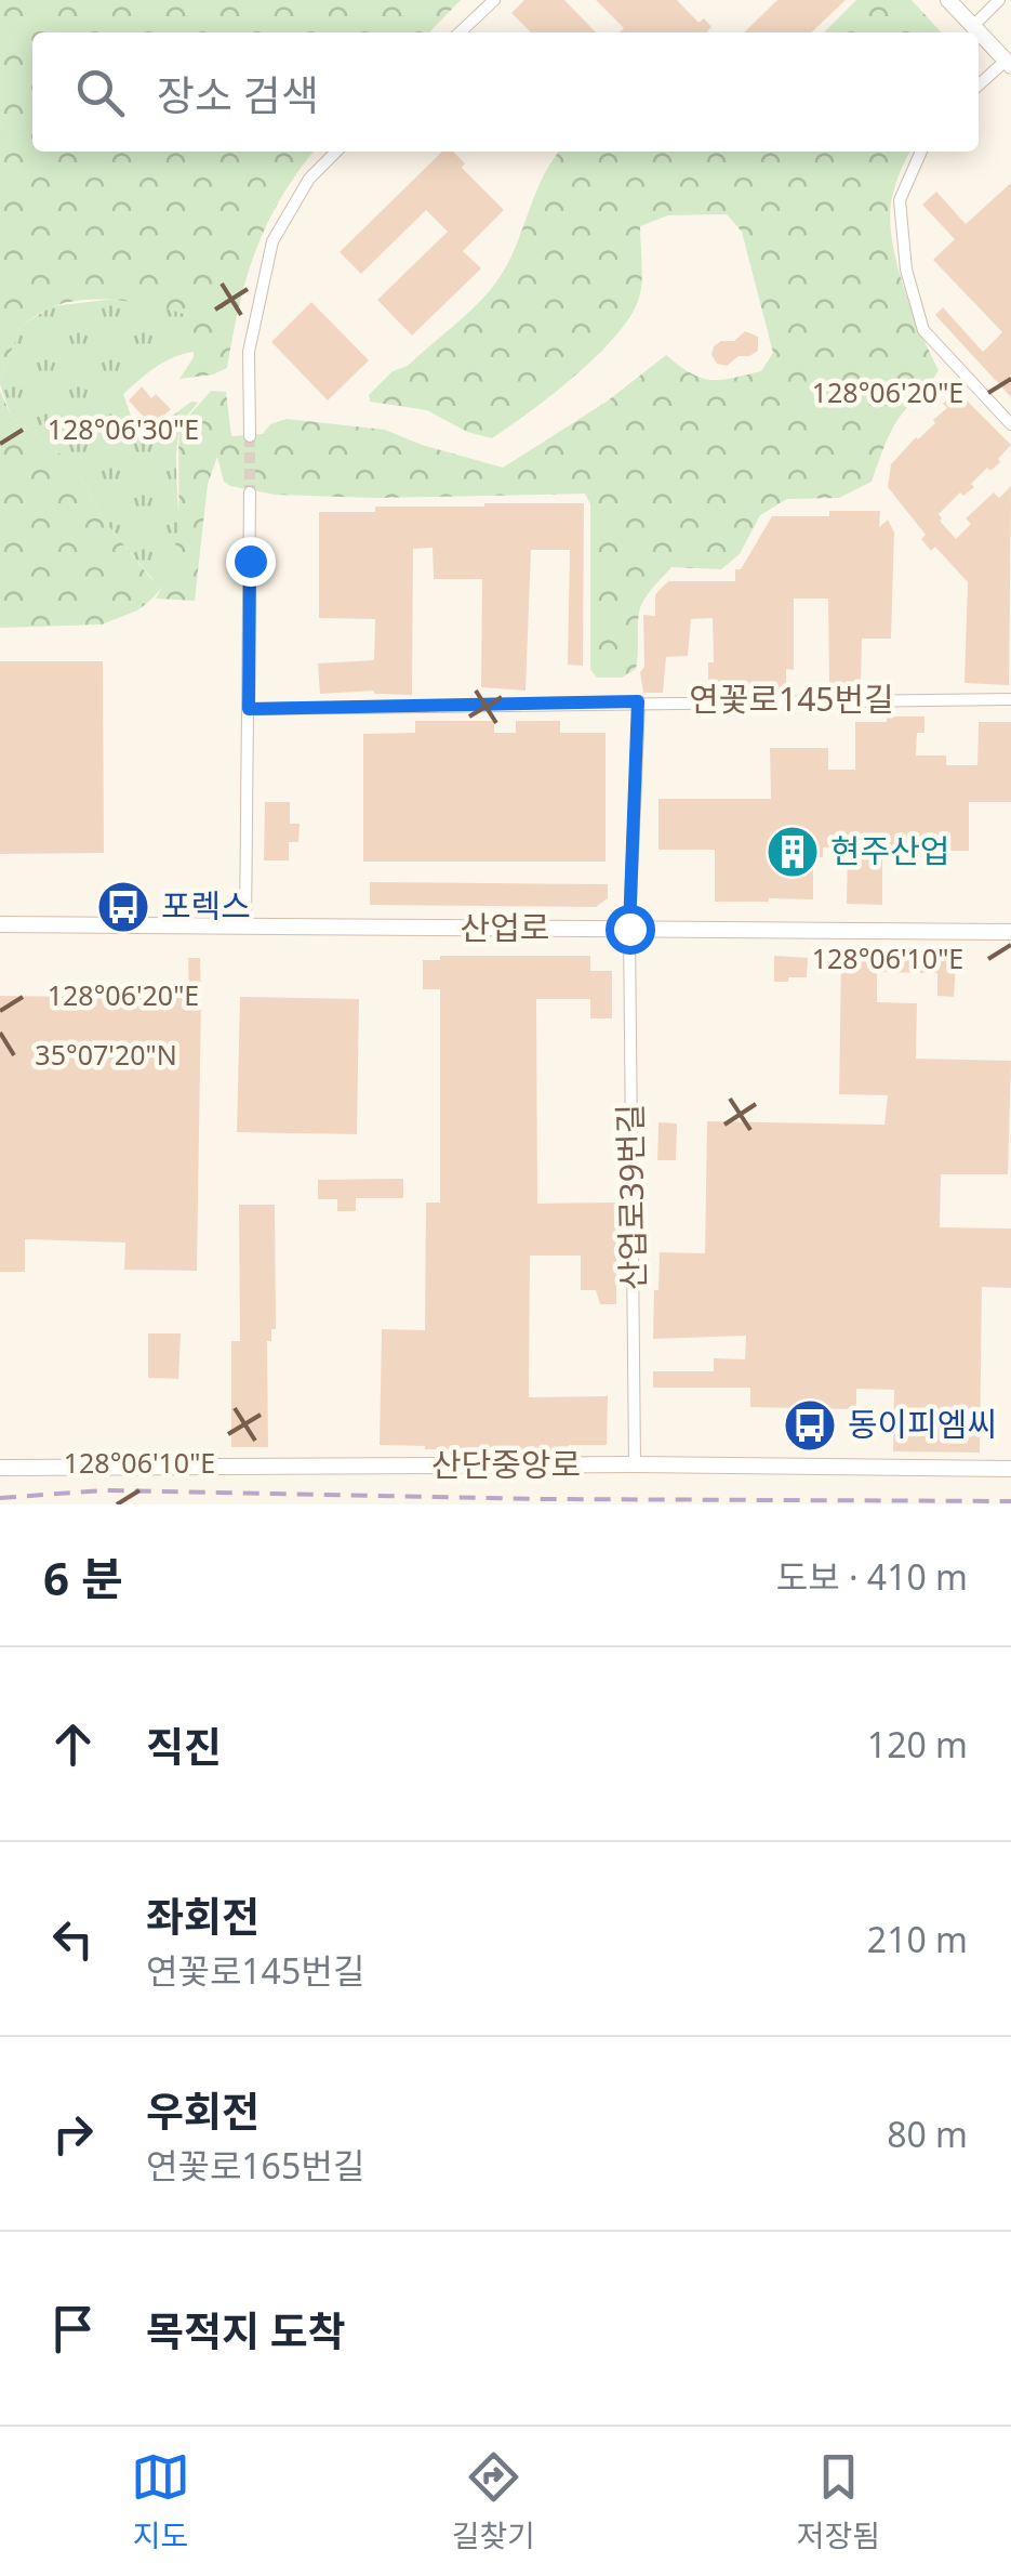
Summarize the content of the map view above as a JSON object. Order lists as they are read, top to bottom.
{
  "streets": {
    "street": [
      "연꽃로145번길",
      "산업로",
      "산업로39번길",
      "산단중앙로"
    ]
  },
  "crossings": [
    ["연꽃로145번길", "산업로39번길"],
    ["산업로", "산업로39번길"],
    ["산업로39번길", "산단중앙로"]
  ],
  "places": {
    "building": ["현주산업"],
    "bus stop": ["포렉스", "동이피엠씨"]
  },
  "page": {
    "search": "장소 검색",
    "heading": ["6 분", "도보 · 410 m"],
    "list": [
      ["직진", "120 m"],
      ["좌회전", "연꽃로145번길", "210 m"],
      ["우회전", "연꽃로165번길", "80 m"],
      "목적지 도착"
    ],
    "nav": ["지도", "길찾기", "저장됨"]
  },
  "coordinates": [
    "128°06'20\"E",
    "128°06'30\"E",
    "128°06'10\"E",
    "35°07'20\"N"
  ]
}
